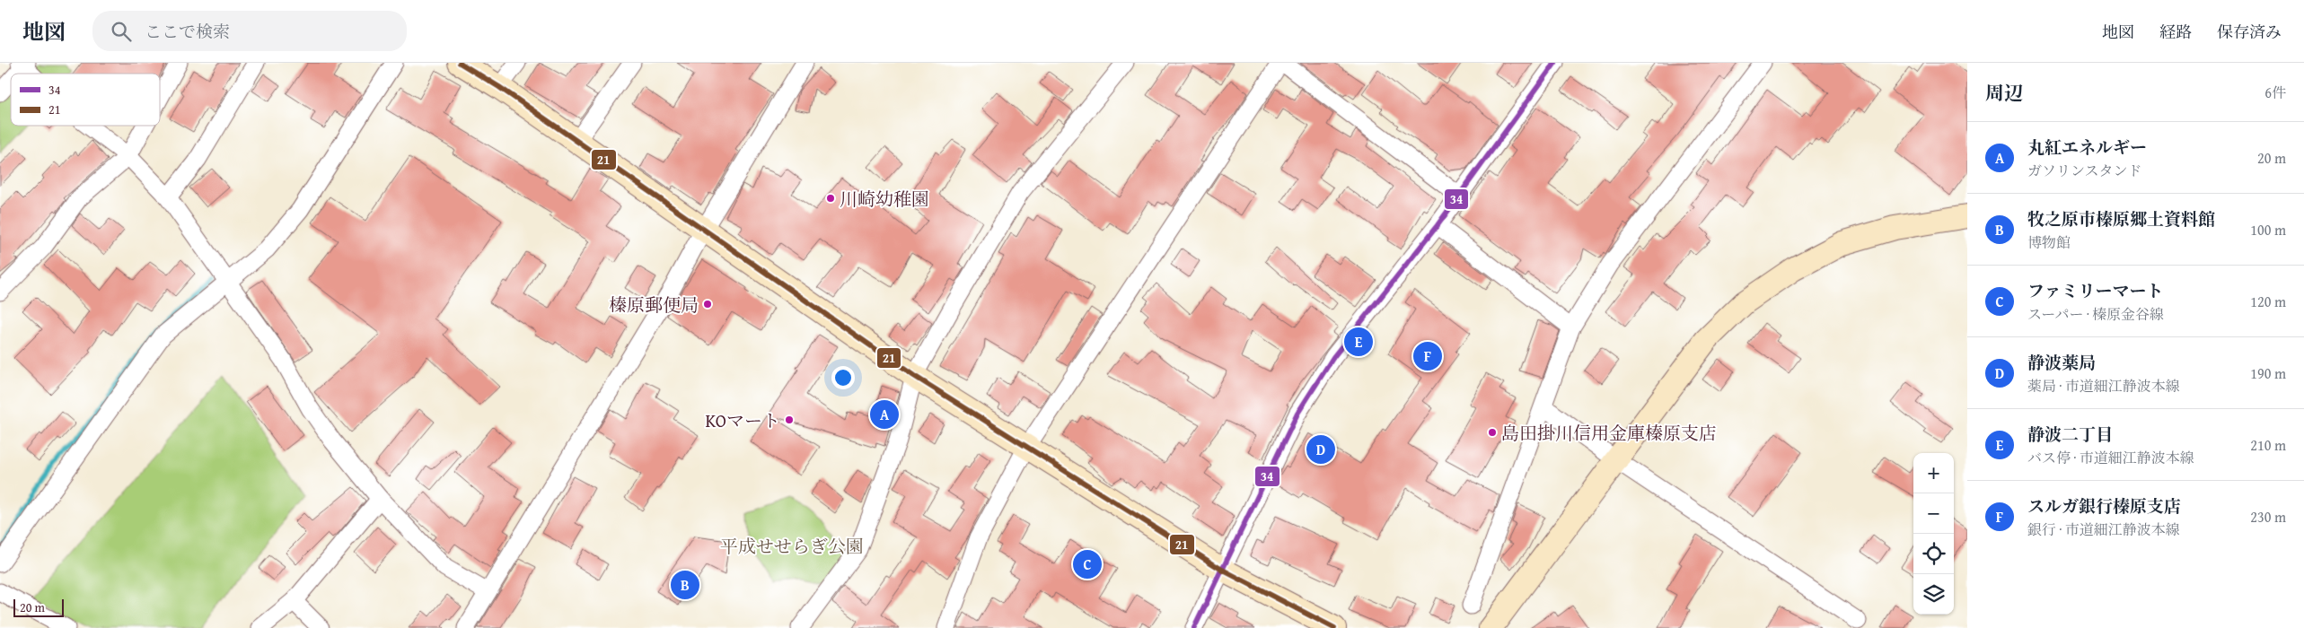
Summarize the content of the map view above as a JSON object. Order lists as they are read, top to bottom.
{
  "parks": ["平成せせらぎ公園"],
  "places": [
    "川崎幼稚園",
    "榛原郵便局",
    "KOマート",
    "島田掛川信用金庫榛原支店"
  ],
  "lines": ["transit line 34", "transit line 21"],
  "legend": ["34", "21"],
  "scale_bar": "20 m",
  "page": {
    "header": "地図",
    "search": "ここで検索",
    "nav": ["地図", "経路", "保存済み"],
    "heading": ["周辺", "6件"],
    "list": [
      {
        "mark": "A",
        "name": "丸紅エネルギー",
        "note": "ガソリンスタンド",
        "value": "20 m"
      },
      {
        "mark": "B",
        "name": "牧之原市榛原郷土資料館",
        "note": "博物館",
        "value": "100 m"
      },
      {
        "mark": "C",
        "name": "ファミリーマート",
        "note": "スーパー · 榛原金谷線",
        "value": "120 m"
      },
      {
        "mark": "D",
        "name": "静波薬局",
        "note": "薬局 · 市道細江静波本線",
        "value": "190 m"
      },
      {
        "mark": "E",
        "name": "静波二丁目",
        "note": "バス停 · 市道細江静波本線",
        "value": "210 m"
      },
      {
        "mark": "F",
        "name": "スルガ銀行榛原支店",
        "note": "銀行 · 市道細江静波本線",
        "value": "230 m"
      }
    ],
    "pins": [
      "E",
      "F",
      "A",
      "D",
      "C",
      "B"
    ],
    "map_buttons": ["+", "−"],
    "scale": "20 m"
  }
}
